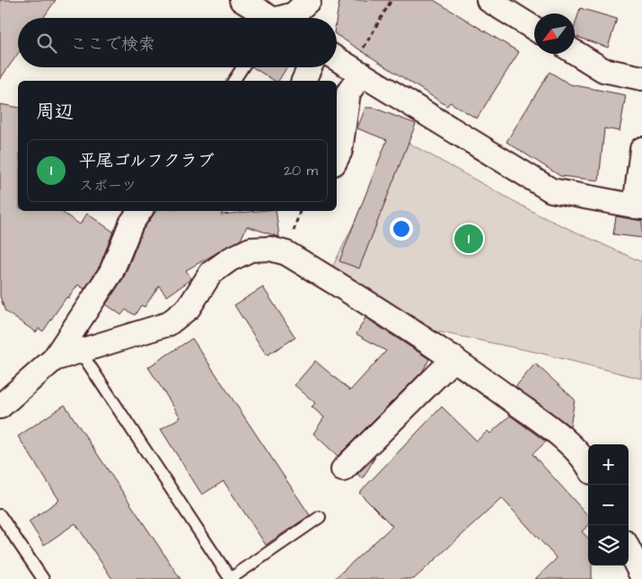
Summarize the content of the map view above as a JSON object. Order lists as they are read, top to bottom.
{
  "north": "bottom left",
  "page": {
    "search": "ここで検索",
    "heading": "周辺",
    "list": [
      {
        "mark": "1",
        "name": "平尾ゴルフクラブ",
        "note": "スポーツ",
        "value": "20 m"
      }
    ],
    "pins": "1",
    "map_buttons": ["+", "−"]
  }
}
